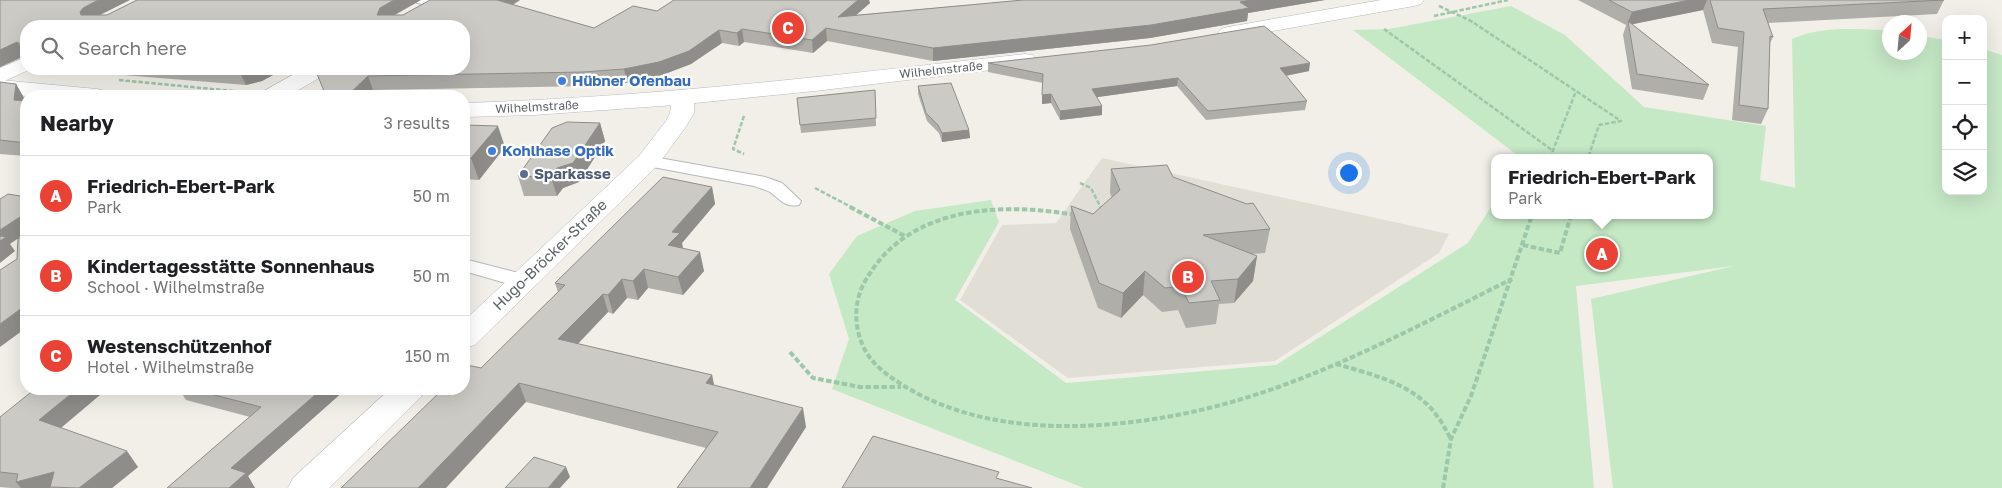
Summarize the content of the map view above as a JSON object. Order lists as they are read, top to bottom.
{
  "streets": {
    "main road": ["Wilhelmstraße", "Hugo-Bröcker-Straße"]
  },
  "crossings": [
    ["Wilhelmstraße", "Hugo-Bröcker-Straße"]
  ],
  "places": ["Hübner Ofenbau", "Kohlhase Optik", "Sparkasse"],
  "north": "top right",
  "page": {
    "pins": ["C", "A", "B"],
    "map_buttons": ["+", "−"],
    "search": "Search here",
    "heading": ["Nearby", "3 results"],
    "popup": ["Friedrich-Ebert-Park", "Park"],
    "list": [
      {
        "mark": "A",
        "name": "Friedrich-Ebert-Park",
        "note": "Park",
        "value": "50 m"
      },
      {
        "mark": "B",
        "name": "Kindertagesstätte Sonnenhaus",
        "note": "School · Wilhelmstraße",
        "value": "50 m"
      },
      {
        "mark": "C",
        "name": "Westenschützenhof",
        "note": "Hotel · Wilhelmstraße",
        "value": "150 m"
      }
    ]
  }
}
